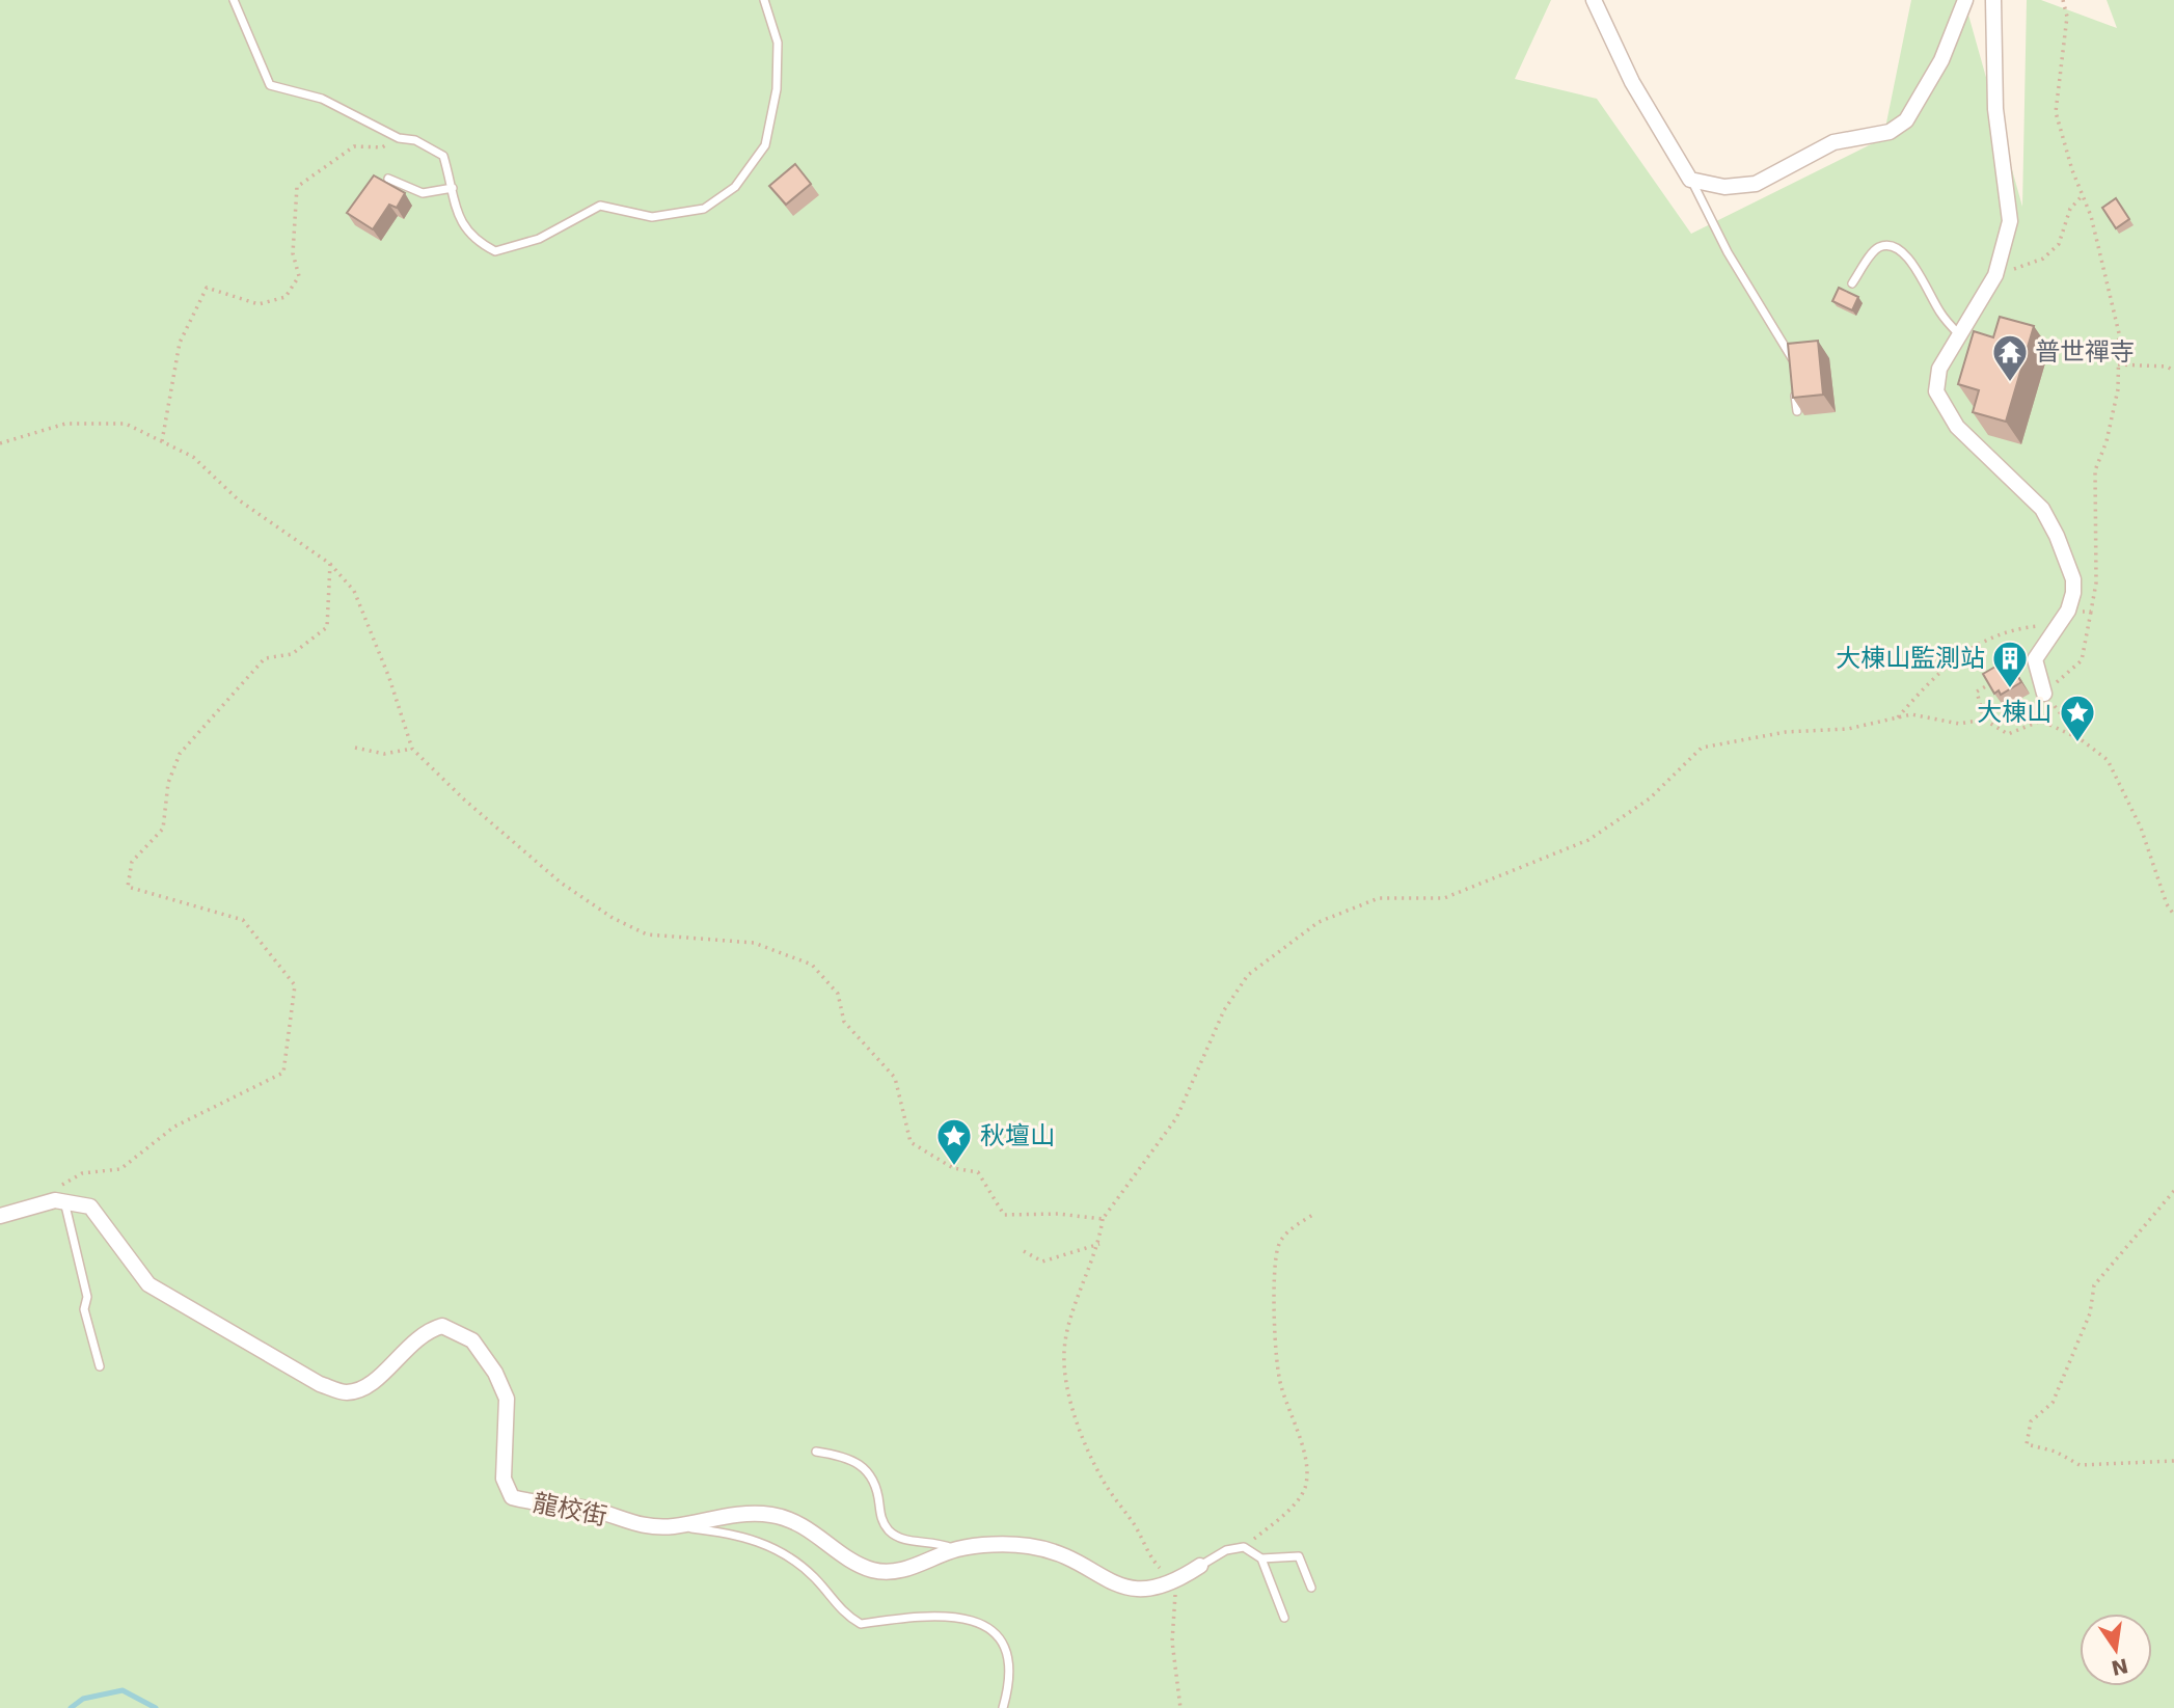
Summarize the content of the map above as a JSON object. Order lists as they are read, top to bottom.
{
  "streets": {
    "street": ["龍校街"]
  },
  "places": {
    "temple": ["普世禪寺"],
    "building": ["大棟山監測站"],
    "place": ["大棟山", "秋壇山"]
  },
  "north": "bottom"
}
